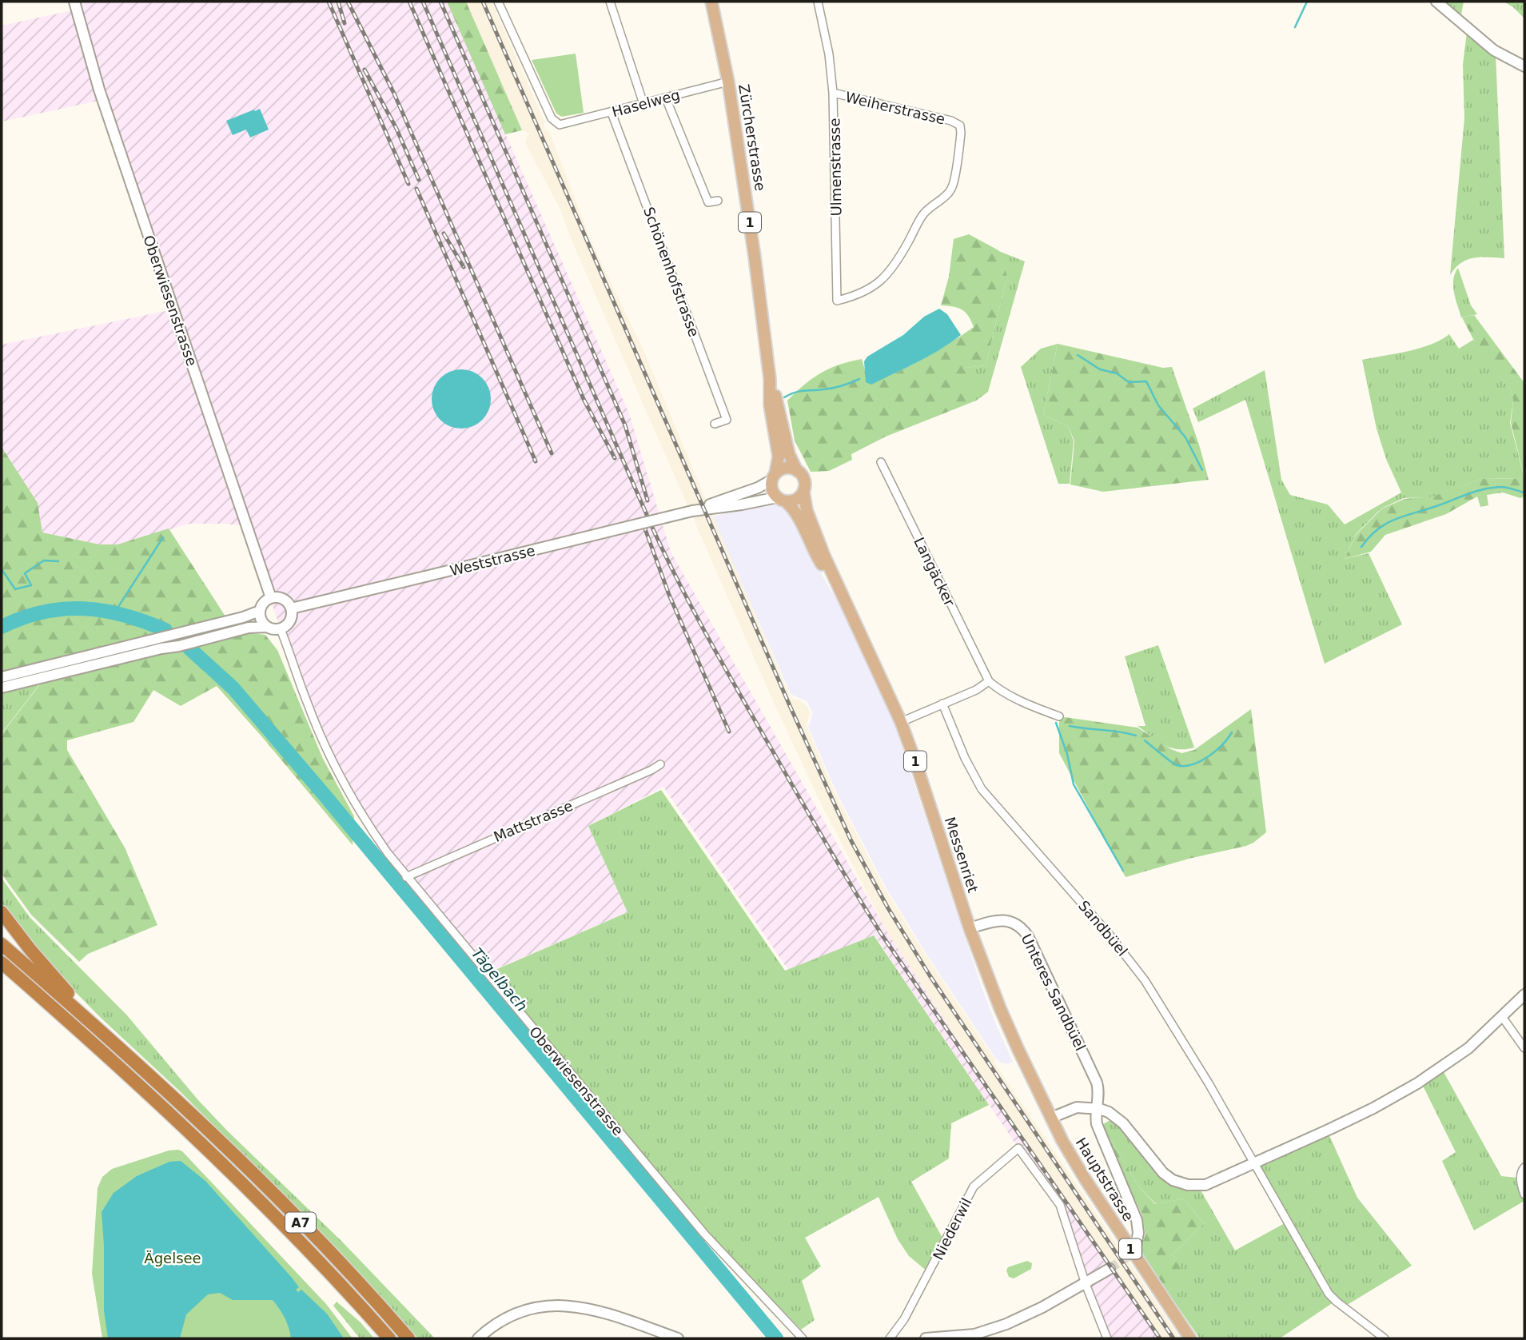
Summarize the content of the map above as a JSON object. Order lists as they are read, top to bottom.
{
  "streets": {
    "highway": ["A7"],
    "main road": [
      "Zürcherstrasse",
      "1",
      "Messenriet",
      "Hauptstrasse"
    ],
    "street": [
      "Haselweg",
      "Weiherstrasse",
      "Ulmenstrasse",
      "Schönenhofstrasse",
      "Oberwiesenstrasse",
      "Weststrasse",
      "Langäcker",
      "Mattstrasse",
      "Sandbüel",
      "Unteres Sandbüel",
      "Niederwil"
    ]
  },
  "crossings": [
    ["Haselweg", "Zürcherstrasse"],
    ["Haselweg", "Schönenhofstrasse"],
    ["Weiherstrasse", "Ulmenstrasse"],
    ["Zürcherstrasse", "Weststrasse"],
    ["Zürcherstrasse", "Messenriet"],
    ["Oberwiesenstrasse", "Weststrasse"],
    ["Oberwiesenstrasse", "Mattstrasse"],
    ["Weststrasse", "Messenriet"],
    ["Messenriet", "Unteres Sandbüel"],
    ["Messenriet", "Hauptstrasse"]
  ],
  "water": ["Tägelbach"],
  "parks": ["Ägelsee"]
}
